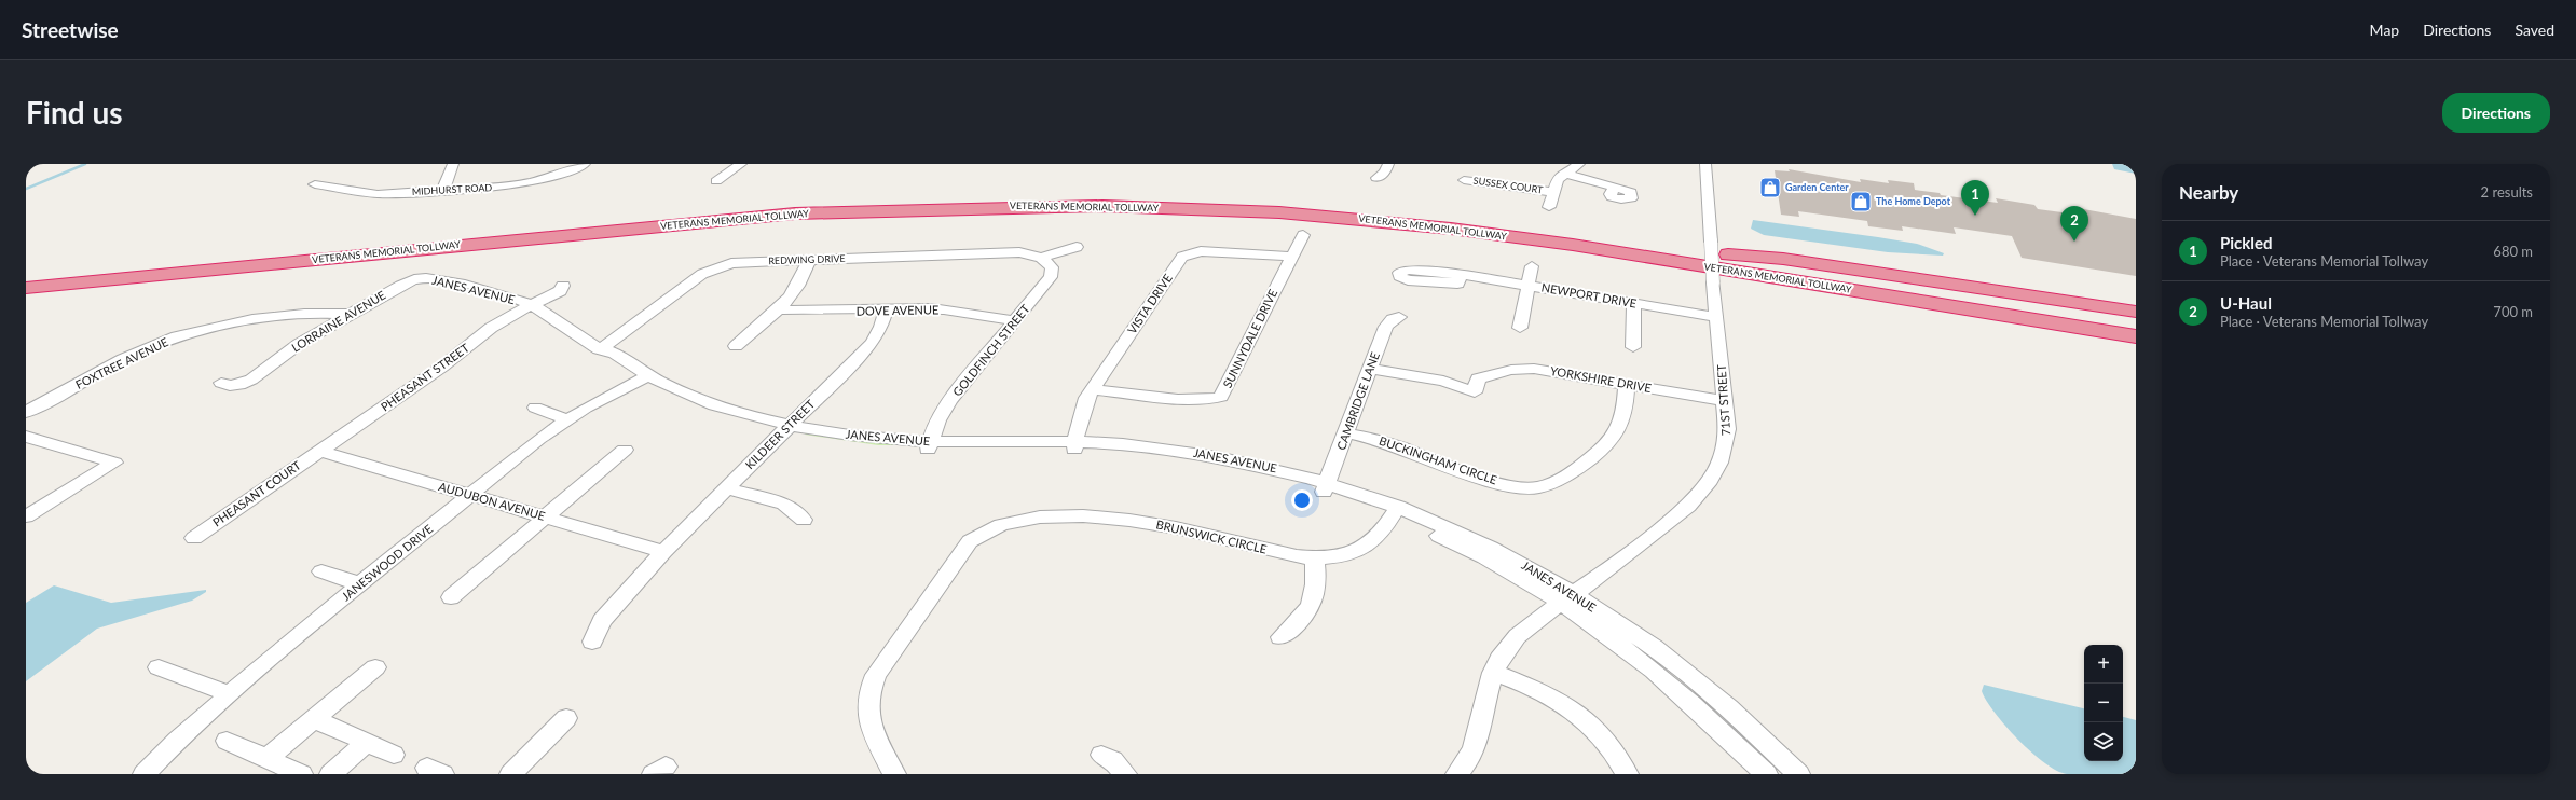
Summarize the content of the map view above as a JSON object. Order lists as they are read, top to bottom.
{
  "streets": {
    "highway": ["VETERANS MEMORIAL TOLLWAY"],
    "street": [
      "SUSSEX COURT",
      "MIDHURST ROAD",
      "REDWING DRIVE",
      "JANES AVENUE",
      "NEWPORT DRIVE",
      "VISTA DRIVE",
      "DOVE AVENUE",
      "LORRAINE AVENUE",
      "SUNNYDALE DRIVE",
      "GOLDFINCH STREET",
      "FOXTREE AVENUE",
      "PHEASANT STREET",
      "YORKSHIRE DRIVE",
      "71ST STREET",
      "CAMBRIDGE LANE",
      "KILDEER STREET",
      "BUCKINGHAM CIRCLE",
      "PHEASANT COURT",
      "AUDUBON AVENUE",
      "BRUNSWICK CIRCLE",
      "JANESWOOD DRIVE"
    ]
  },
  "crossings": [
    ["REDWING DRIVE", "JANES AVENUE"],
    ["REDWING DRIVE", "GOLDFINCH STREET"],
    ["JANES AVENUE", "VISTA DRIVE"],
    ["JANES AVENUE", "LORRAINE AVENUE"],
    ["JANES AVENUE", "GOLDFINCH STREET"],
    ["JANES AVENUE", "PHEASANT STREET"],
    ["JANES AVENUE", "71ST STREET"],
    ["JANES AVENUE", "CAMBRIDGE LANE"],
    ["JANES AVENUE", "KILDEER STREET"],
    ["JANES AVENUE", "BRUNSWICK CIRCLE"],
    ["JANES AVENUE", "JANESWOOD DRIVE"],
    ["NEWPORT DRIVE", "71ST STREET"],
    ["VISTA DRIVE", "SUNNYDALE DRIVE"],
    ["DOVE AVENUE", "GOLDFINCH STREET"],
    ["DOVE AVENUE", "KILDEER STREET"],
    ["LORRAINE AVENUE", "FOXTREE AVENUE"],
    ["PHEASANT STREET", "PHEASANT COURT"],
    ["PHEASANT STREET", "AUDUBON AVENUE"],
    ["YORKSHIRE DRIVE", "71ST STREET"],
    ["YORKSHIRE DRIVE", "CAMBRIDGE LANE"],
    ["YORKSHIRE DRIVE", "BUCKINGHAM CIRCLE"],
    ["CAMBRIDGE LANE", "BUCKINGHAM CIRCLE"],
    ["KILDEER STREET", "AUDUBON AVENUE"],
    ["PHEASANT COURT", "AUDUBON AVENUE"],
    ["AUDUBON AVENUE", "JANESWOOD DRIVE"]
  ],
  "places": {
    "shop": ["Garden Center", "The Home Depot"]
  },
  "page": {
    "header": "Streetwise",
    "nav": ["Map", "Directions", "Saved"],
    "buttons": "Directions",
    "title": "Find us",
    "heading": ["Nearby", "2 results"],
    "pins": ["1", "2"],
    "list": [
      {
        "mark": "1",
        "name": "Pickled",
        "note": "Place · Veterans Memorial Tollway",
        "value": "680 m"
      },
      {
        "mark": "2",
        "name": "U-Haul",
        "note": "Place · Veterans Memorial Tollway",
        "value": "700 m"
      }
    ],
    "map_buttons": ["+", "−"]
  }
}
